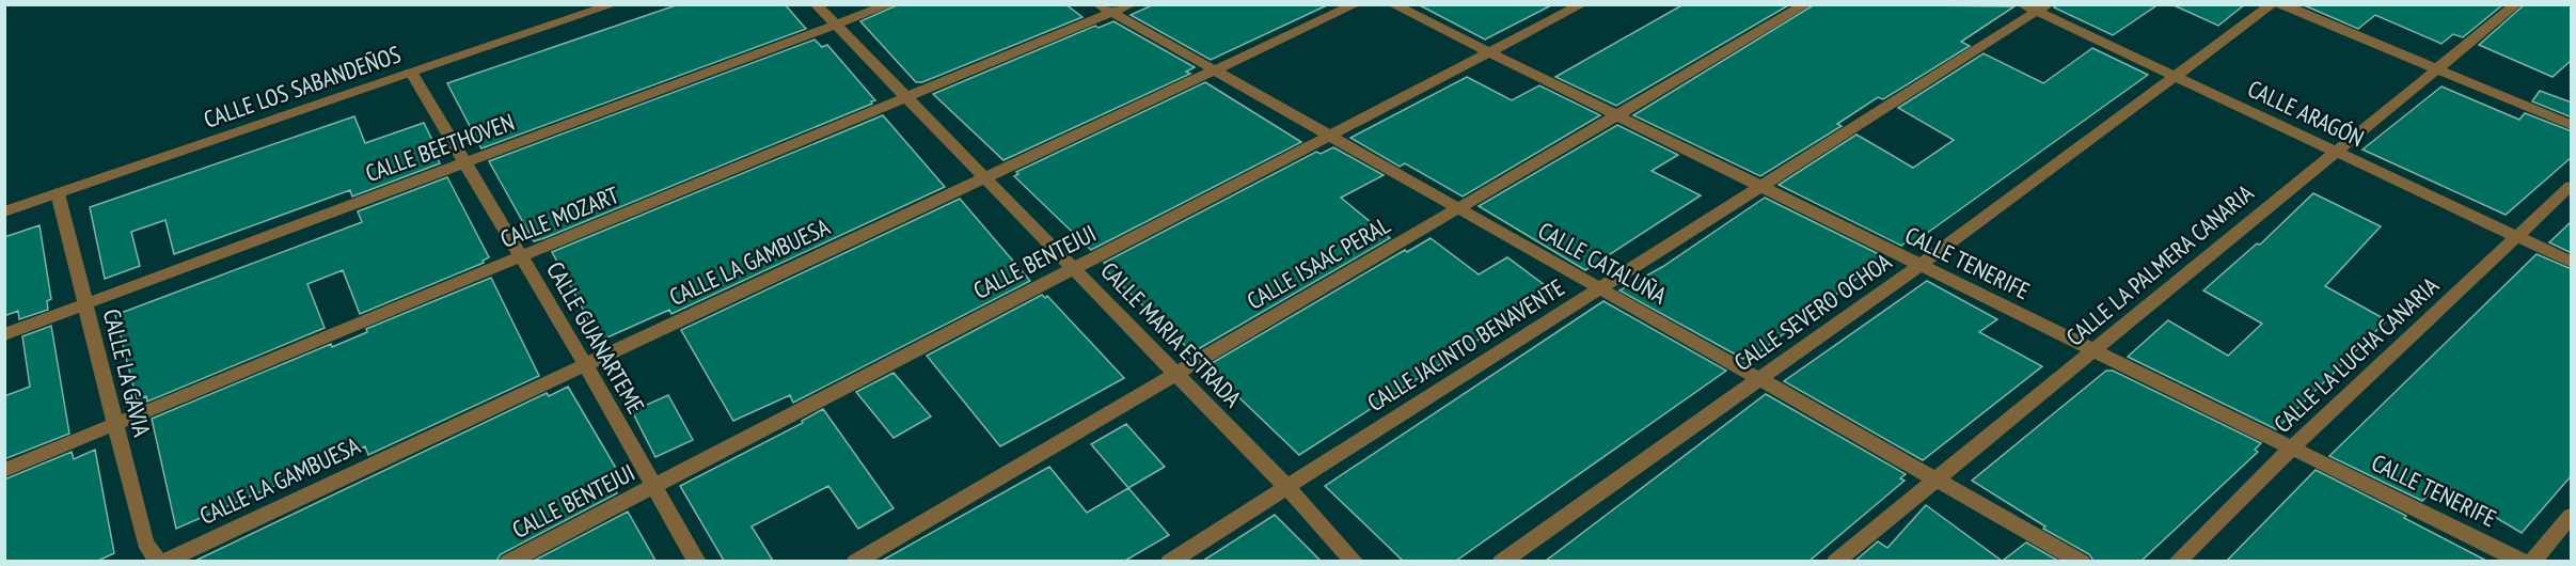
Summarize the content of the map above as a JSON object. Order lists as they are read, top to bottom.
{
  "streets": {
    "street": [
      "CALLE LOS SABANDEÑOS",
      "CALLE ARAGÓN",
      "CALLE BEETHOVEN",
      "CALLE MOZART",
      "CALLE LA GAMBUESA",
      "CALLE BENTEJUI",
      "CALLE ISAAC PERAL",
      "CALLE CATALUÑA",
      "CALLE TENERIFE",
      "CALLE LA PALMERA CANARIA",
      "CALLE SEVERO OCHOA",
      "CALLE MARIA ESTRADA",
      "CALLE GUANARTEME",
      "CALLE JACINTO BENAVENTE",
      "CALLE LA LUCHA CANARIA",
      "CALLE LA GAVIA"
    ]
  },
  "crossings": [
    ["CALLE LOS SABANDEÑOS", "CALLE GUANARTEME"],
    ["CALLE LOS SABANDEÑOS", "CALLE LA GAVIA"],
    ["CALLE ARAGÓN", "CALLE LA PALMERA CANARIA"],
    ["CALLE ARAGÓN", "CALLE SEVERO OCHOA"],
    ["CALLE ARAGÓN", "CALLE JACINTO BENAVENTE"],
    ["CALLE ARAGÓN", "CALLE LA LUCHA CANARIA"],
    ["CALLE BEETHOVEN", "CALLE MARIA ESTRADA"],
    ["CALLE BEETHOVEN", "CALLE GUANARTEME"],
    ["CALLE BEETHOVEN", "CALLE LA GAVIA"],
    ["CALLE MOZART", "CALLE CATALUÑA"],
    ["CALLE MOZART", "CALLE MARIA ESTRADA"],
    ["CALLE MOZART", "CALLE GUANARTEME"],
    ["CALLE MOZART", "CALLE LA GAVIA"],
    ["CALLE LA GAMBUESA", "CALLE CATALUÑA"],
    ["CALLE LA GAMBUESA", "CALLE MARIA ESTRADA"],
    ["CALLE LA GAMBUESA", "CALLE GUANARTEME"],
    ["CALLE BENTEJUI", "CALLE CATALUÑA"],
    ["CALLE BENTEJUI", "CALLE TENERIFE"],
    ["CALLE BENTEJUI", "CALLE MARIA ESTRADA"],
    ["CALLE BENTEJUI", "CALLE GUANARTEME"],
    ["CALLE ISAAC PERAL", "CALLE CATALUÑA"],
    ["CALLE ISAAC PERAL", "CALLE TENERIFE"],
    ["CALLE ISAAC PERAL", "CALLE MARIA ESTRADA"],
    ["CALLE CATALUÑA", "CALLE LA PALMERA CANARIA"],
    ["CALLE CATALUÑA", "CALLE SEVERO OCHOA"],
    ["CALLE CATALUÑA", "CALLE JACINTO BENAVENTE"],
    ["CALLE TENERIFE", "CALLE LA PALMERA CANARIA"],
    ["CALLE TENERIFE", "CALLE SEVERO OCHOA"],
    ["CALLE TENERIFE", "CALLE JACINTO BENAVENTE"],
    ["CALLE TENERIFE", "CALLE LA LUCHA CANARIA"],
    ["CALLE MARIA ESTRADA", "CALLE JACINTO BENAVENTE"]
  ]
}
